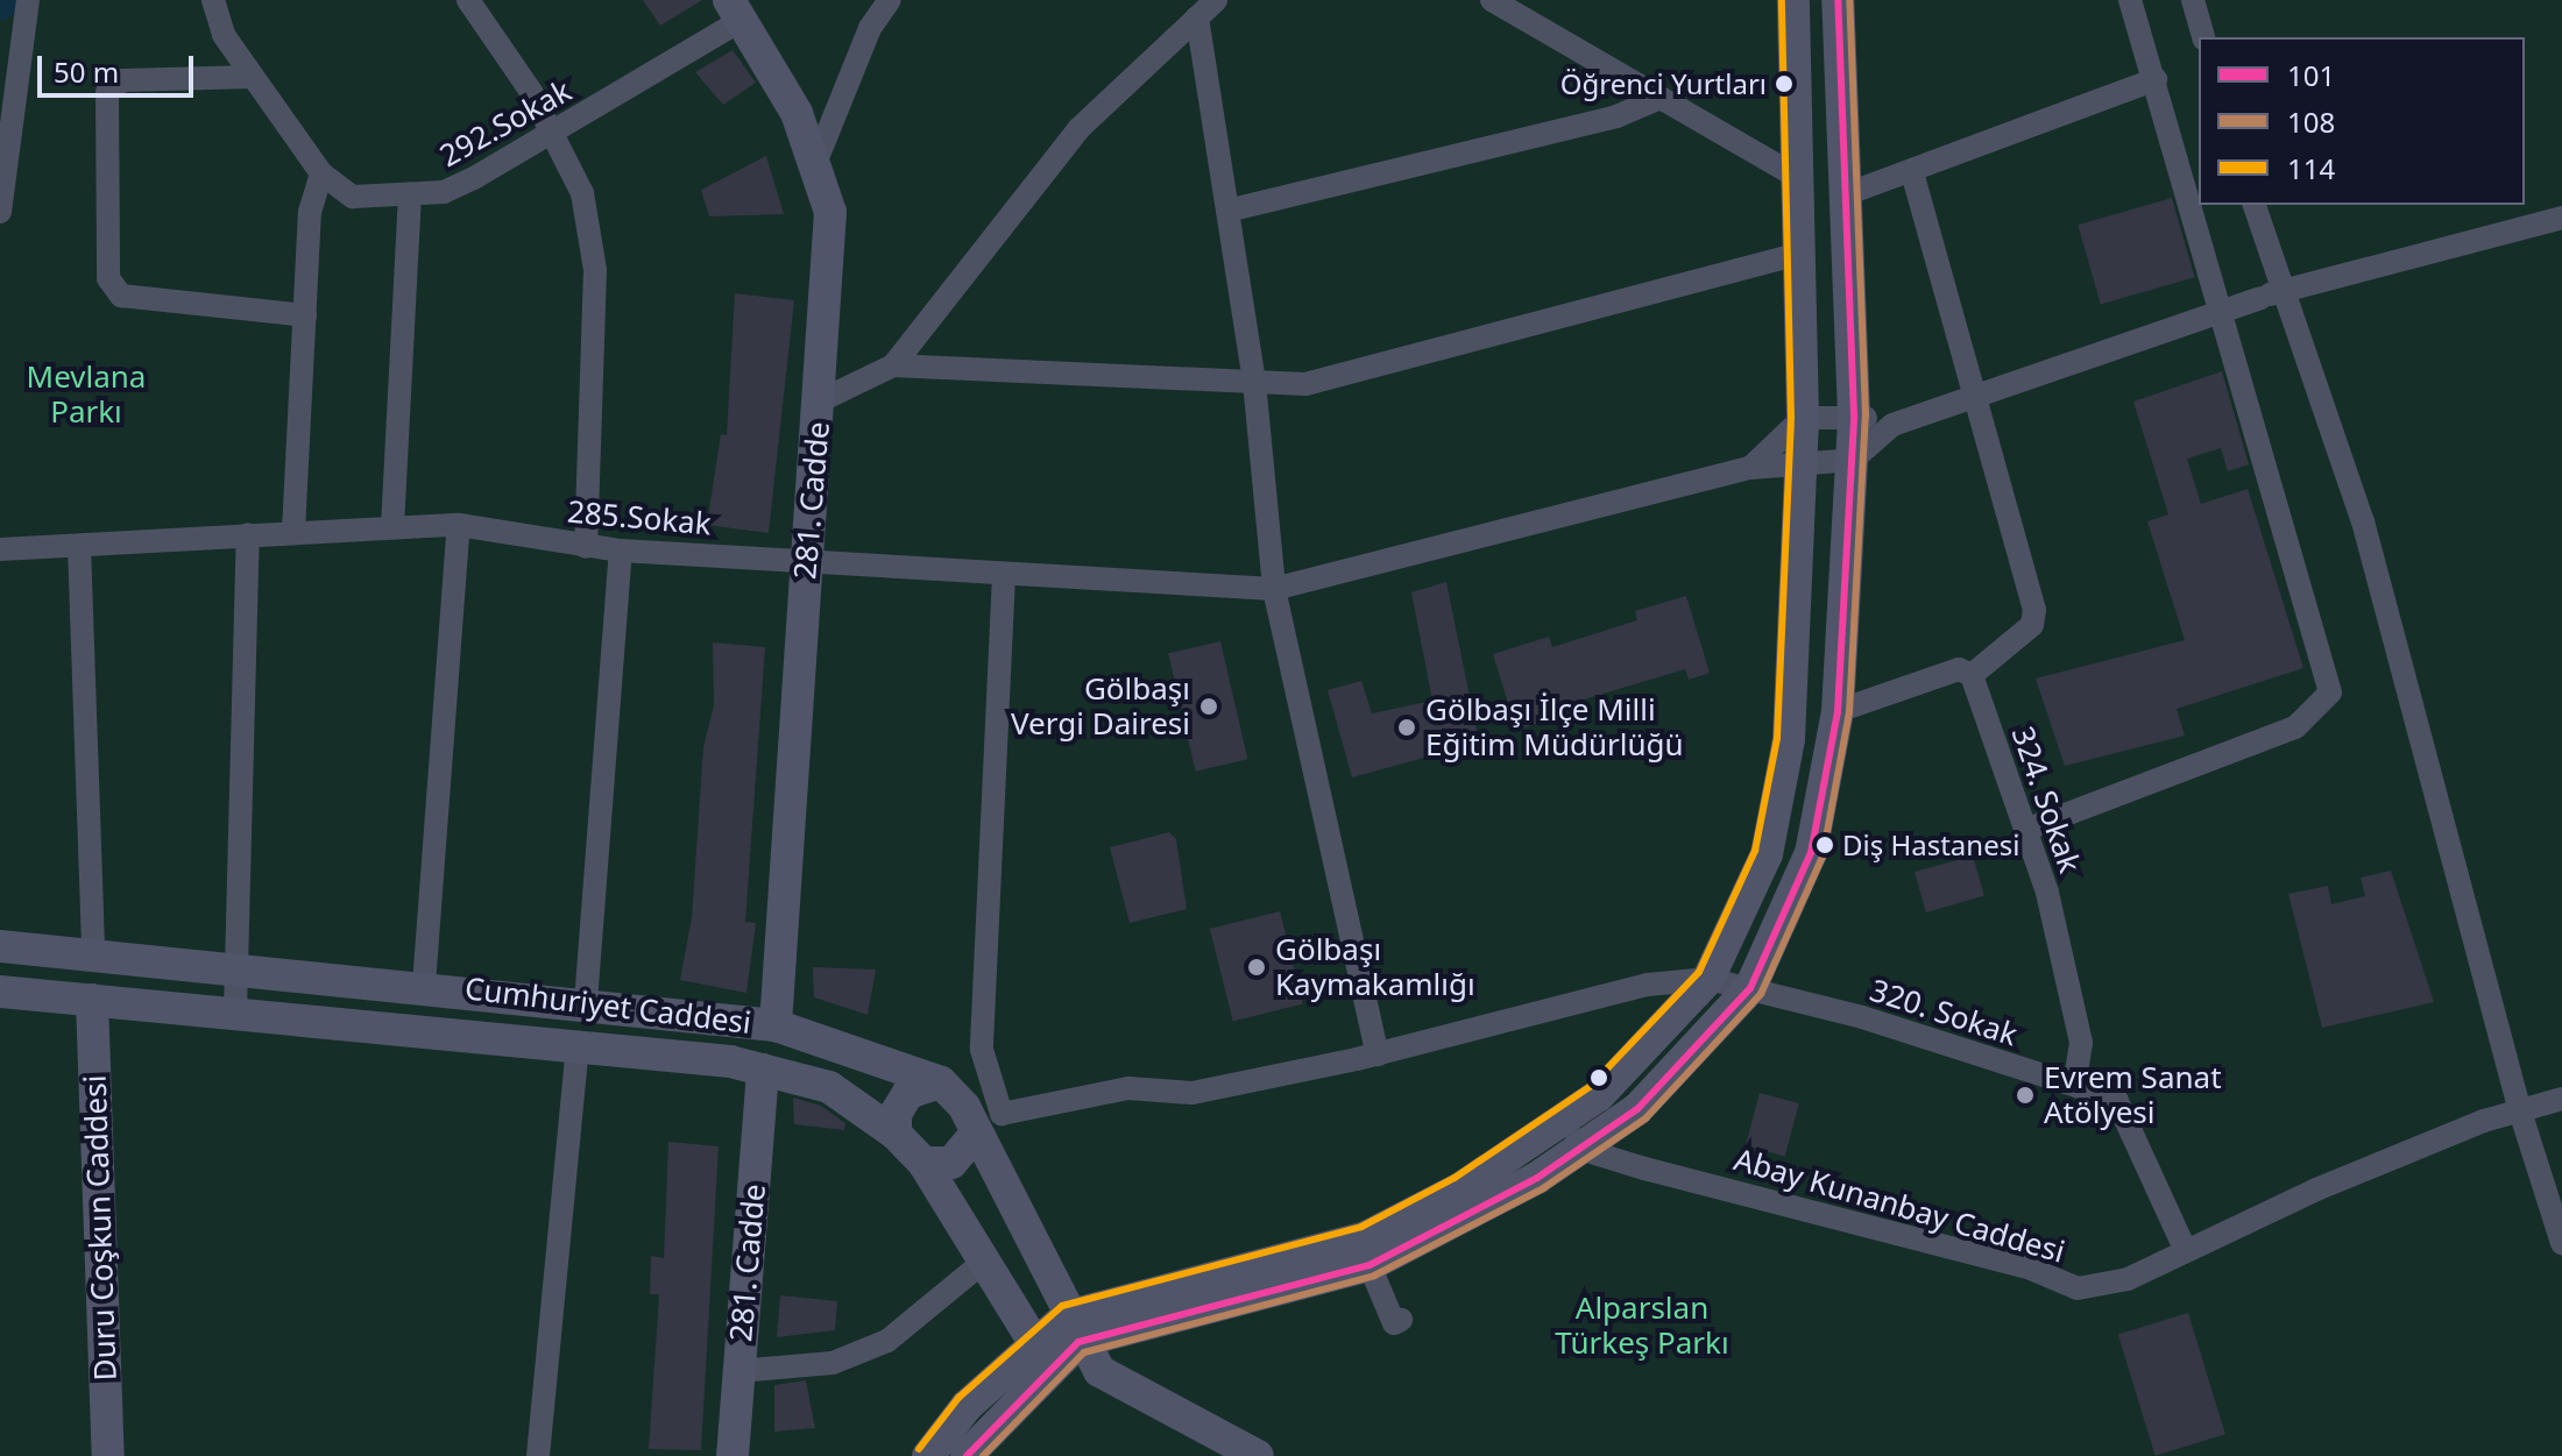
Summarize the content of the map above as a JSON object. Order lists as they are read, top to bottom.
{
  "streets": {
    "street": [
      "292.Sokak",
      "281. Cadde",
      "285.Sokak",
      "324. Sokak",
      "Cumhuriyet Caddesi",
      "320. Sokak",
      "Abay Kunanbay Caddesi",
      "Duru Coşkun Caddesi"
    ]
  },
  "crossings": [
    ["292.Sokak", "281. Cadde"],
    ["281. Cadde", "285.Sokak"],
    ["281. Cadde", "Cumhuriyet Caddesi"],
    ["324. Sokak", "320. Sokak"],
    ["Cumhuriyet Caddesi", "Duru Coşkun Caddesi"],
    ["320. Sokak", "Abay Kunanbay Caddesi"]
  ],
  "parks": ["Mevlana Parkı", "Alparslan Türkeş Parkı"],
  "places": [
    "Öğrenci Yurtları",
    "Gölbaşı Vergi Dairesi",
    "Gölbaşı İlçe Milli Eğitim Müdürlüğü",
    "Diş Hastanesi",
    "Gölbaşı Kaymakamlığı",
    "Evrem Sanat Atölyesi"
  ],
  "lines": ["transit line 101", "transit line 108", "transit line 114"],
  "legend": ["101", "108", "114"],
  "scale_bar": "50 m"
}
